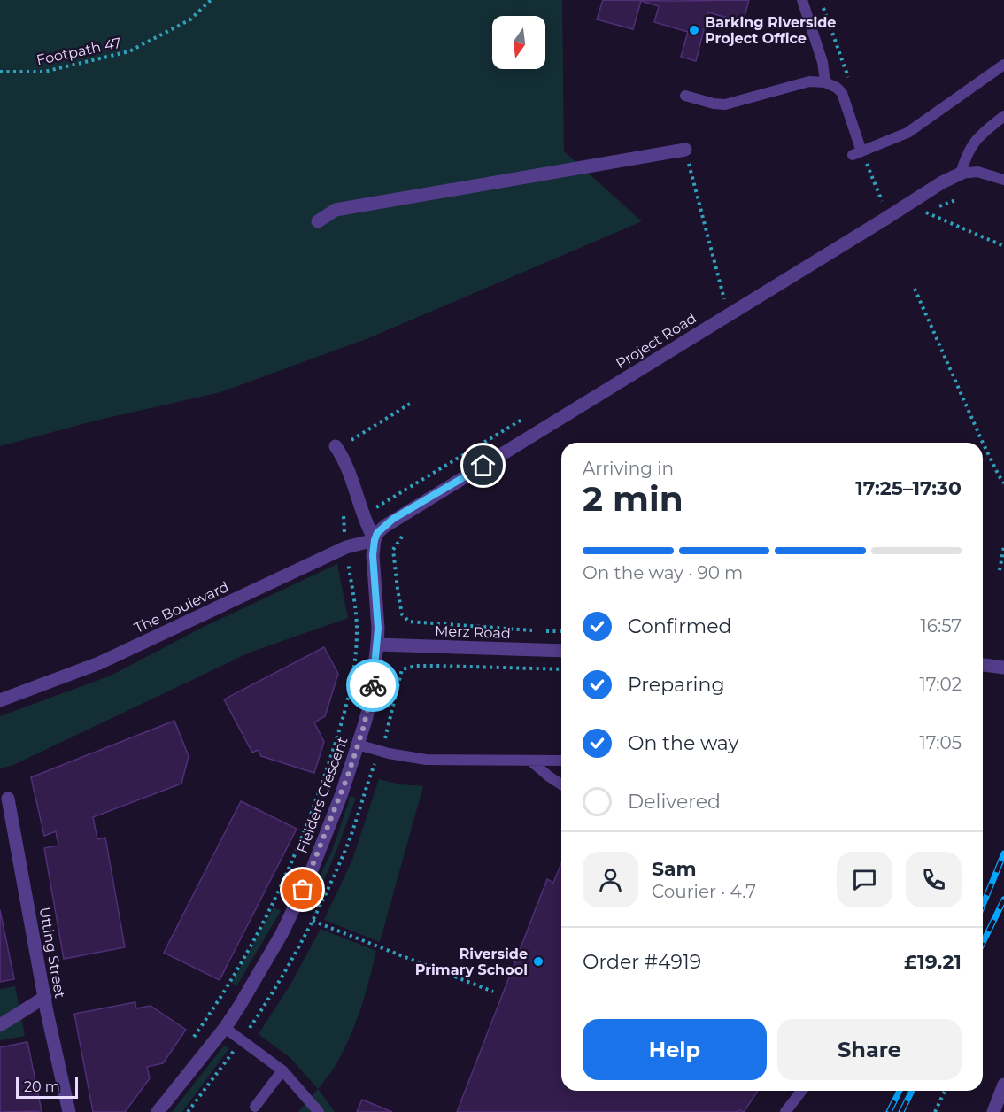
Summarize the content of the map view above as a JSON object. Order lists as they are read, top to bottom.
{
  "streets": {
    "street": [
      "Project Road",
      "The Boulevard",
      "Merz Road",
      "Fielders Crescent",
      "Utting Street"
    ],
    "path": ["Footpath 47"]
  },
  "crossings": [
    ["Project Road", "The Boulevard"],
    ["Project Road", "Fielders Crescent"],
    ["The Boulevard", "Fielders Crescent"],
    ["Merz Road", "Fielders Crescent"]
  ],
  "places": ["Barking Riverside Project Office", "Riverside Primary School"],
  "scale_bar": "20 m",
  "north": "bottom",
  "page": {
    "heading": ["2 min", "Arriving in", "17:25–17:30"],
    "panel": [
      "Sam",
      "Courier · 4.7",
      "Order #4919",
      "£19.21"
    ],
    "bar": "On the way · 90 m",
    "list": [
      ["Confirmed", "16:57"],
      ["Preparing", "17:02"],
      ["On the way", "17:05"],
      "Delivered"
    ],
    "buttons": ["Help", "Share"],
    "scale": "20 m"
  }
}
